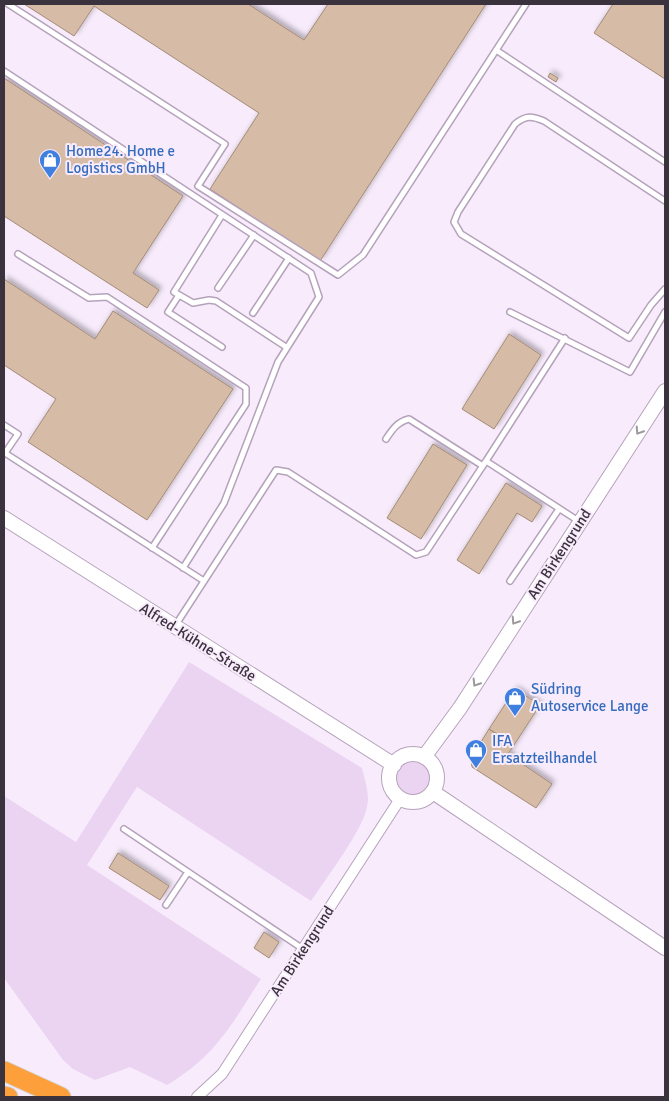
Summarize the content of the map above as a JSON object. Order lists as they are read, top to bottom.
{
  "streets": {
    "main road": ["Am Birkengrund", "Alfred-Kühne-Straße"]
  },
  "crossings": [
    ["Am Birkengrund", "Alfred-Kühne-Straße"]
  ],
  "one_way": ["Am Birkengrund"],
  "places": {
    "shop": ["Home24. Home e Logistics GmbH", "Südring Autoservice Lange", "IFA Ersatzteilhandel"]
  }
}
